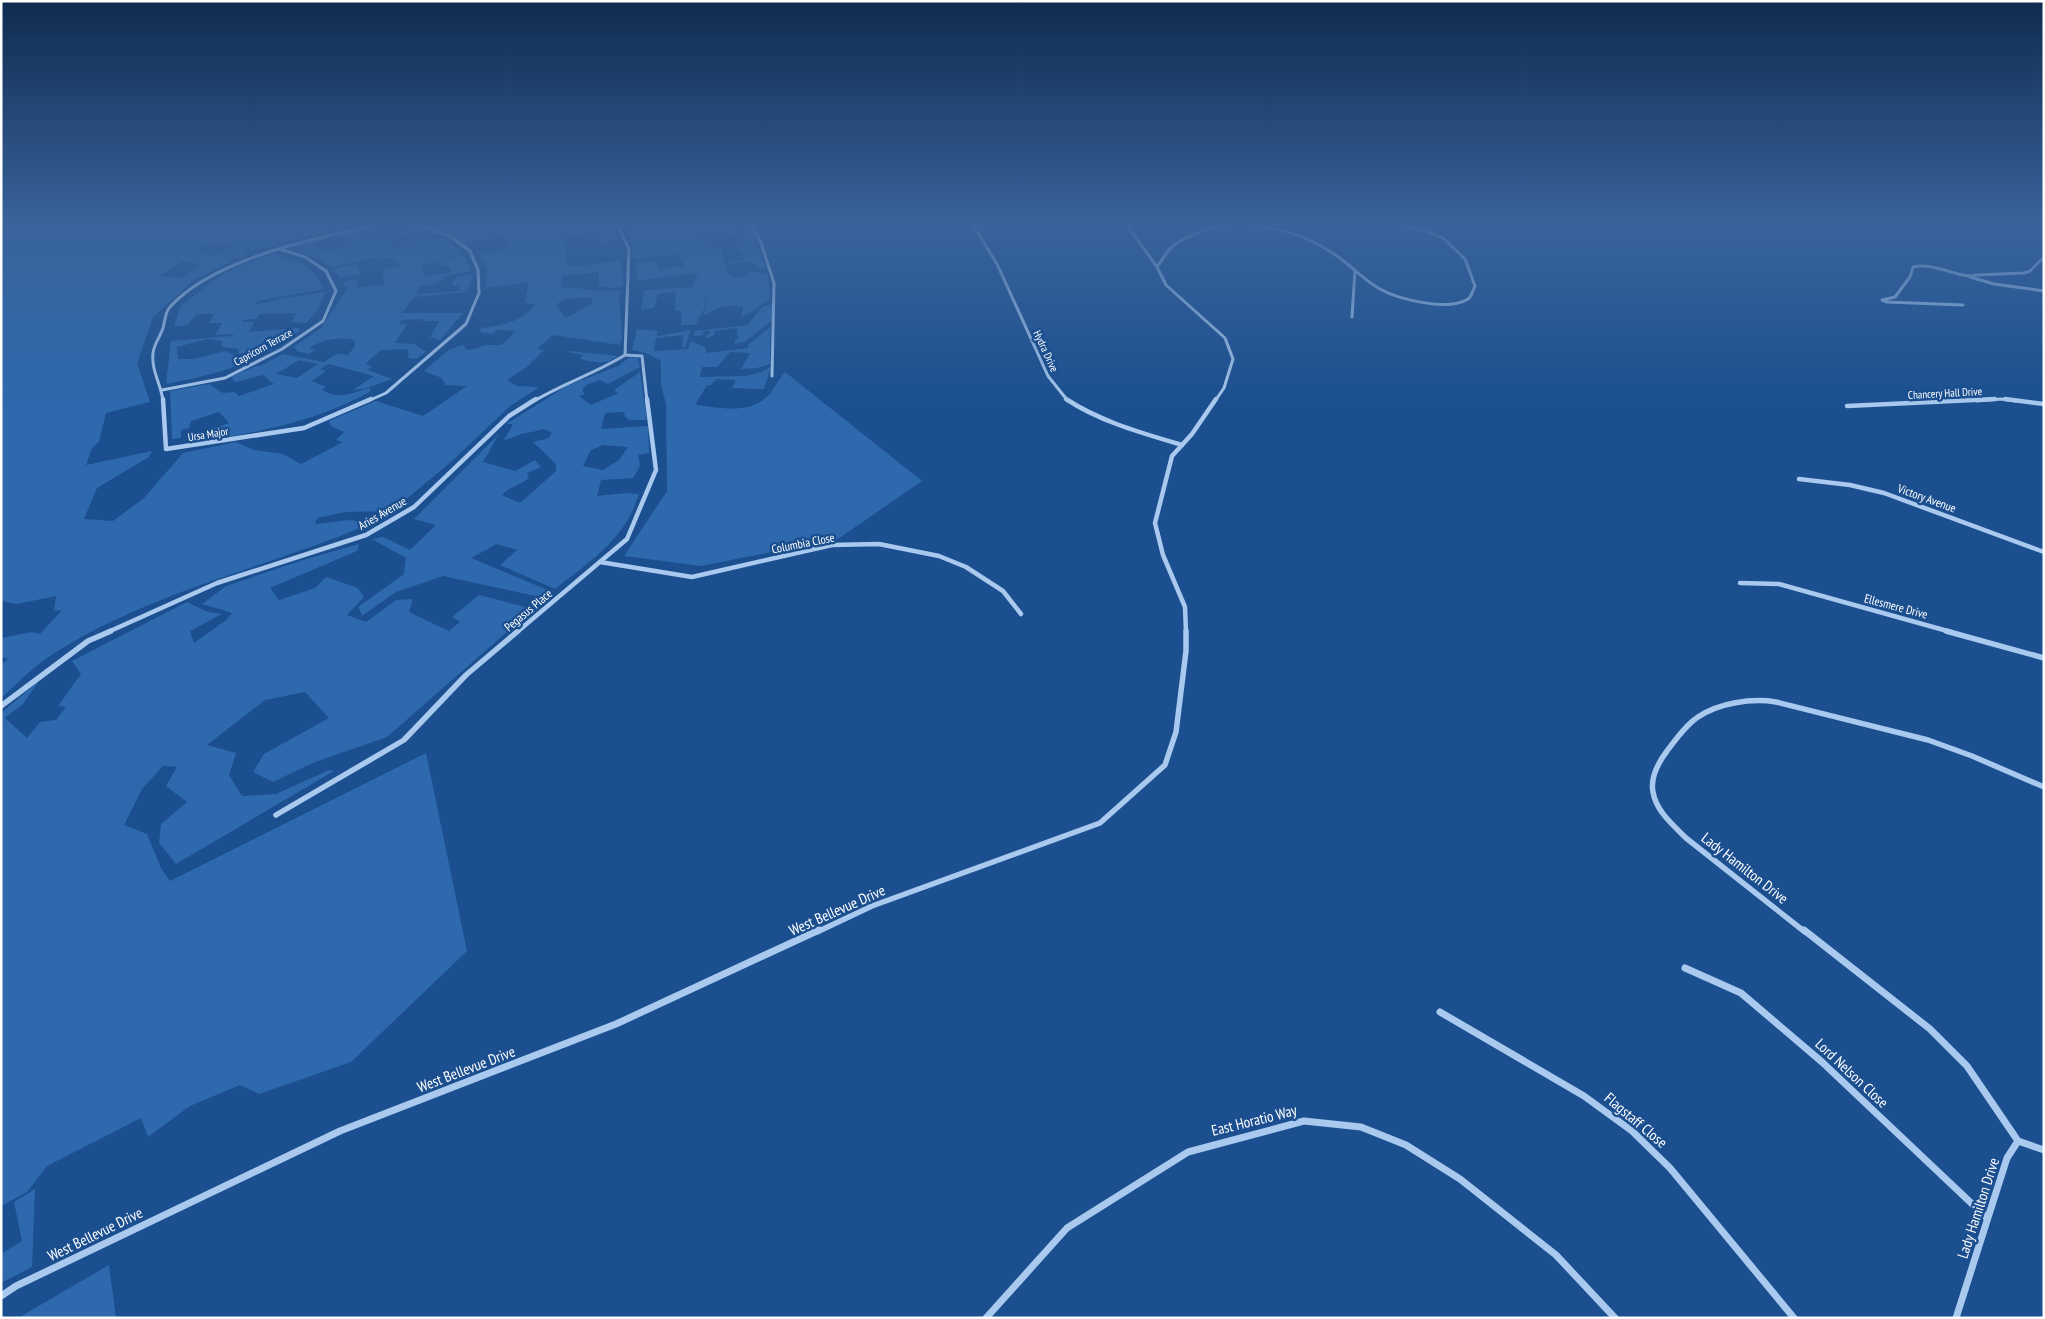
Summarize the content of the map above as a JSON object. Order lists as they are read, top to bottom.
{
  "streets": {
    "street": [
      "Capricorn Terrace",
      "Hydra Drive",
      "Chancery Hall Drive",
      "Ursa Major",
      "Victory Avenue",
      "Aries Avenue",
      "Columbia Close",
      "Ellesmere Drive",
      "Pegasus Place",
      "Lady Hamilton Drive",
      "West Bellevue Drive",
      "Lord Nelson Close",
      "East Horatio Way",
      "Flagstaff Close"
    ]
  },
  "crossings": [
    ["Capricorn Terrace", "Ursa Major"],
    ["Hydra Drive", "West Bellevue Drive"],
    ["Aries Avenue", "Pegasus Place"],
    ["Columbia Close", "Pegasus Place"],
    ["Lady Hamilton Drive", "Lord Nelson Close"]
  ]
}
